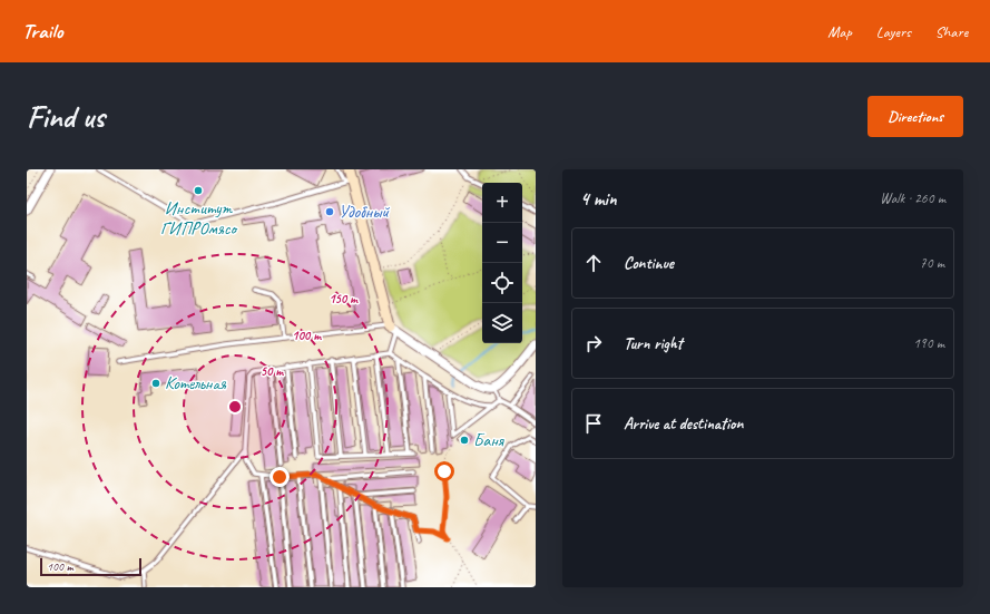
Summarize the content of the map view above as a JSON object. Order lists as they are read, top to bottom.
{
  "places": [
    "Институт ГИПРОмясо",
    "Удобный",
    "Котельная",
    "Баня"
  ],
  "scale_bar": "100 m",
  "page": {
    "header": "Trailo",
    "nav": ["Map", "Layers", "Share"],
    "buttons": "Directions",
    "title": "Find us",
    "heading": ["4 min", "Walk · 260 m"],
    "map_buttons": ["+", "−"],
    "list": [
      ["Continue", "70 m"],
      ["Turn right", "190 m"],
      "Arrive at destination"
    ],
    "scale": "100 m"
  },
  "rings": ["150 m", "100 m", "50 m"]
}
